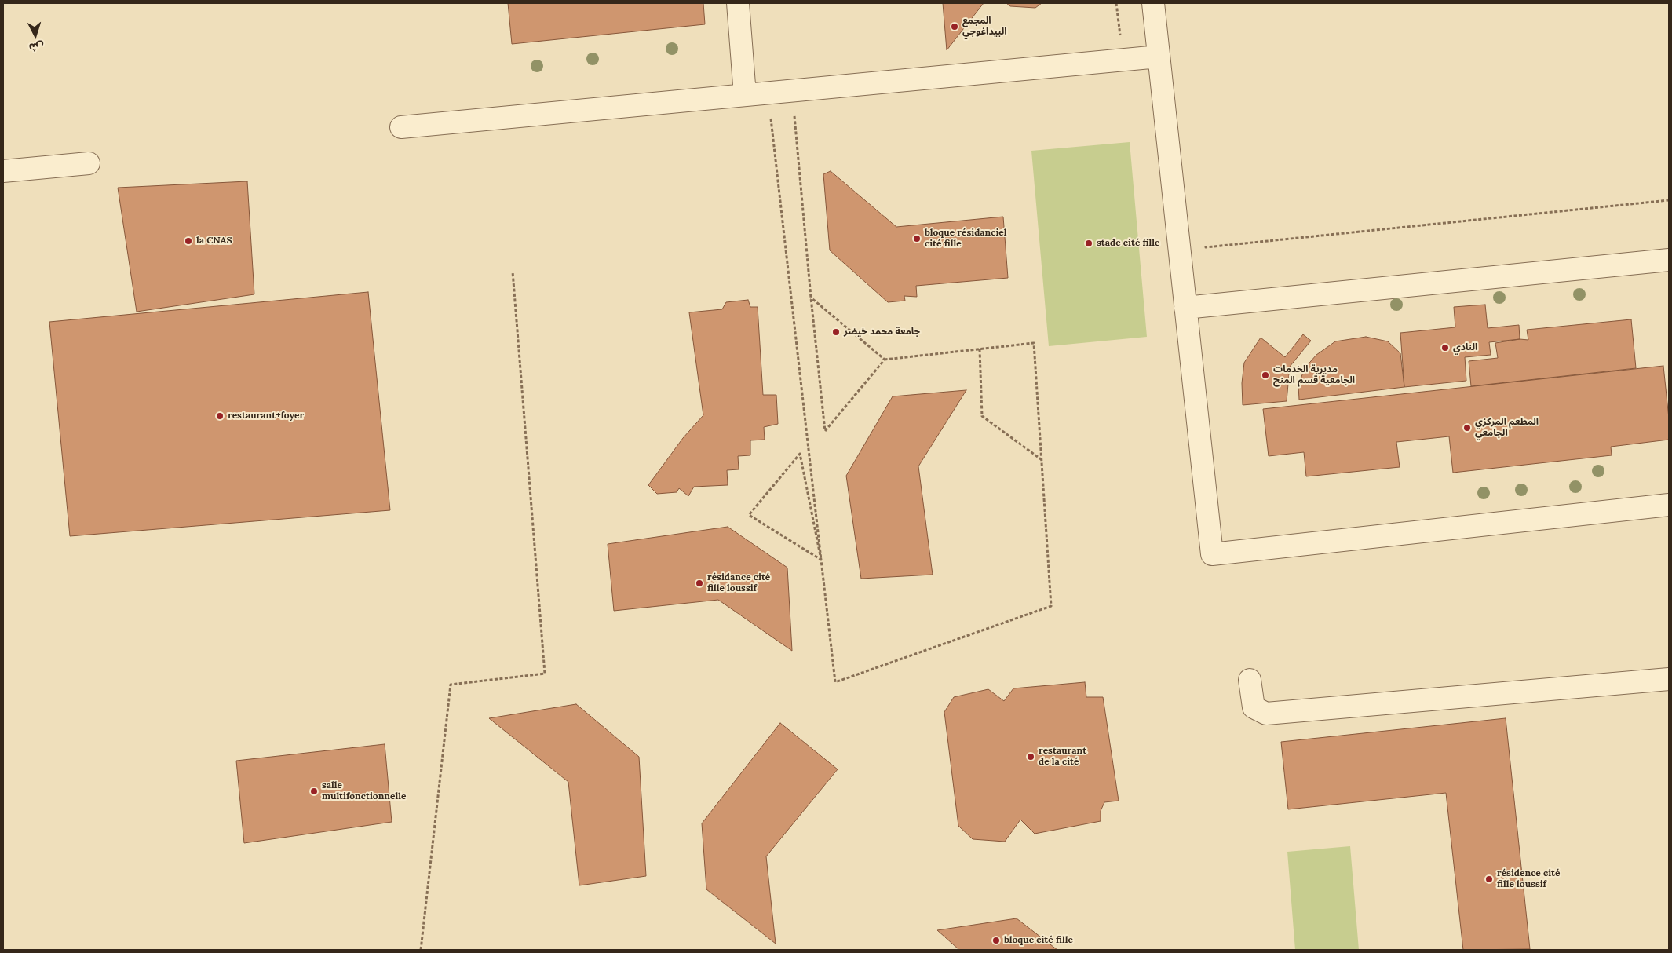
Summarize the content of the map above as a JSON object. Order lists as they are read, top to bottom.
{
  "places": [
    "المجمع البيداغوجي",
    "bloque résidanciel cité fille",
    "la CNAS",
    "stade cité fille",
    "جامعة محمد خيضر",
    "النادي",
    "مديرية الخدمات الجامعية قسم المنح",
    "restaurant+foyer",
    "المطعم المركزي الجامعي",
    "résidance cité fille loussif",
    "restaurant de la cité",
    "salle multifonctionnelle",
    "résidence cité fille loussif",
    "bloque cité fille"
  ],
  "north": "bottom"
}
